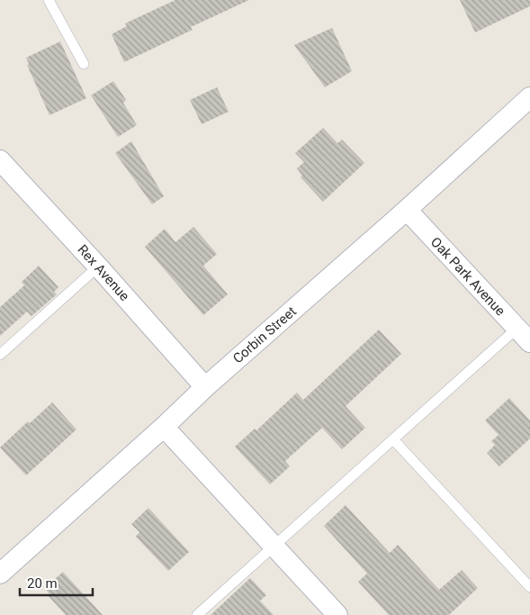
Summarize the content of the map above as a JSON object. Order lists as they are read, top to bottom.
{
  "streets": {
    "street": ["Rex Avenue", "Oak Park Avenue", "Corbin Street"]
  },
  "crossings": [
    ["Rex Avenue", "Corbin Street"],
    ["Oak Park Avenue", "Corbin Street"]
  ],
  "scale_bar": "20 m"
}
